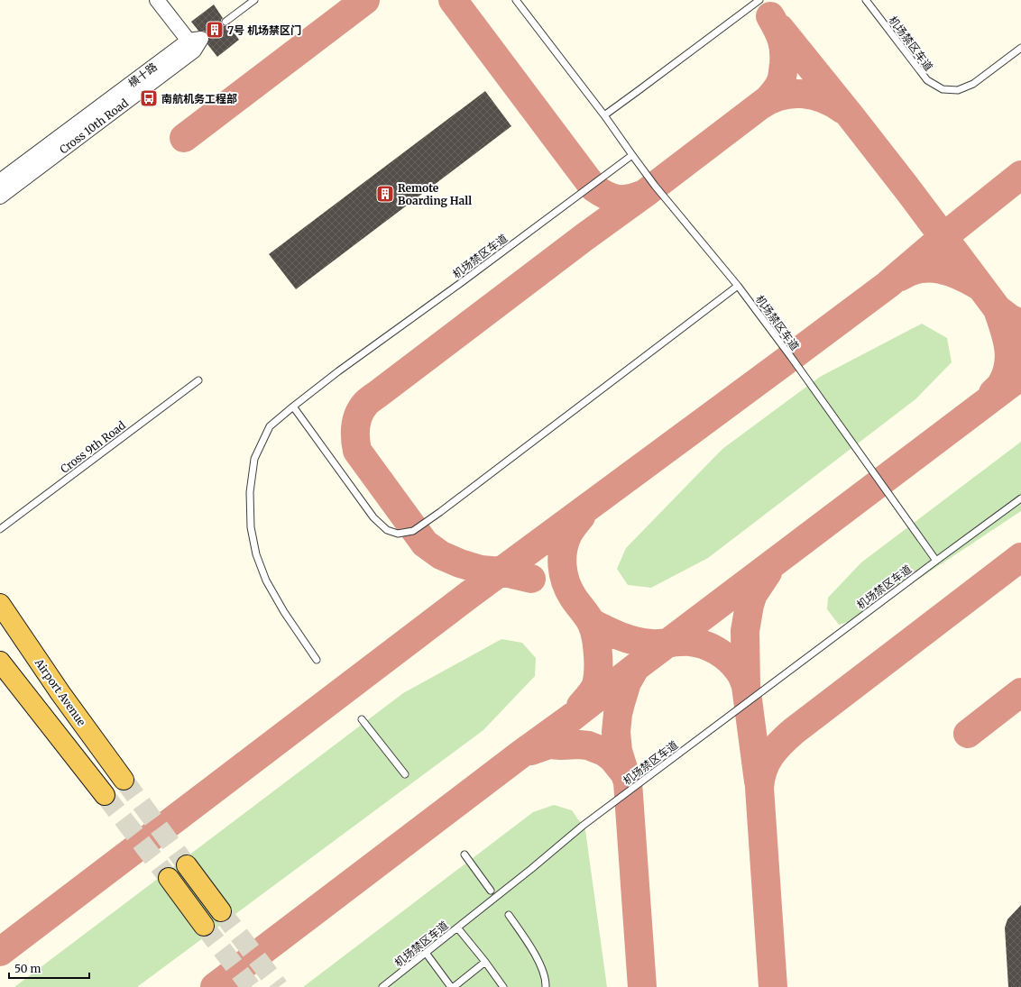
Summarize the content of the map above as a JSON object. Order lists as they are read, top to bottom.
{
  "streets": {
    "highway": ["Airport Avenue"],
    "street": ["横十路", "Cross 10th Road"],
    "lane": ["机场禁区车道", "Cross 9th Road"]
  },
  "crossings": [
    ["横十路", "Cross 10th Road"]
  ],
  "places": {
    "building": ["7号 机场禁区门", "Remote Boarding Hall"],
    "bus stop": ["南航机务工程部"]
  },
  "scale_bar": "50 m"
}
